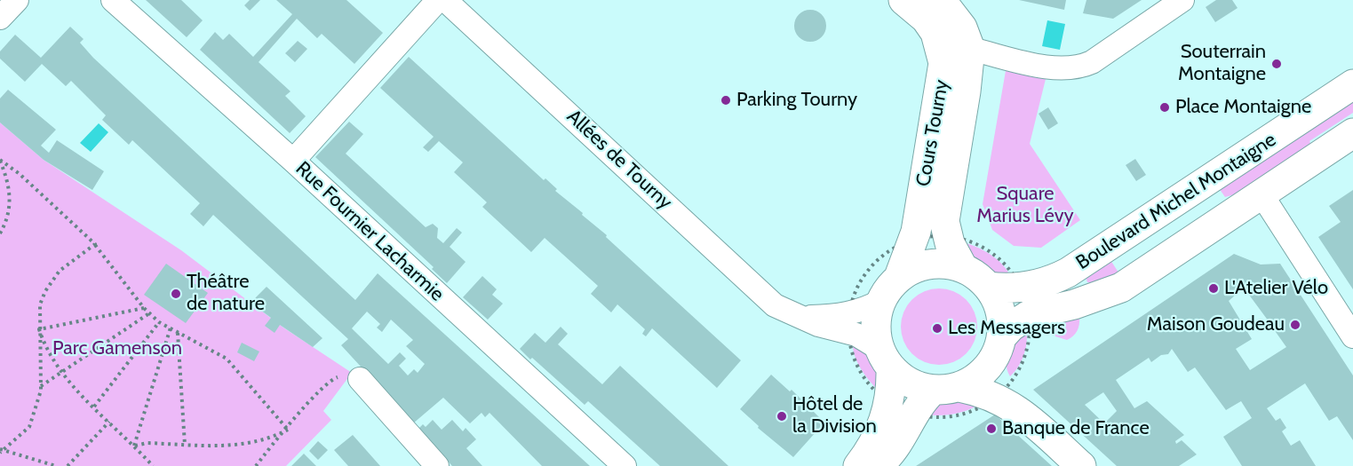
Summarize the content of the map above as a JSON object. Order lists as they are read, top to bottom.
{
  "streets": {
    "main road": ["Cours Tourny", "Boulevard Michel Montaigne"],
    "street": ["Allées de Tourny", "Rue Fournier Lacharmie"]
  },
  "crossings": [
    ["Cours Tourny", "Allées de Tourny"],
    ["Cours Tourny", "Boulevard Michel Montaigne"],
    ["Allées de Tourny", "Boulevard Michel Montaigne"]
  ],
  "parks": ["Square Marius Lévy", "Parc Gamenson"],
  "places": [
    "Souterrain Montaigne",
    "Parking Tourny",
    "Place Montaigne",
    "L'Atelier Vélo",
    "Théâtre de nature",
    "Maison Goudeau",
    "Les Messagers",
    "Hôtel de la Division",
    "Banque de France"
  ]
}
